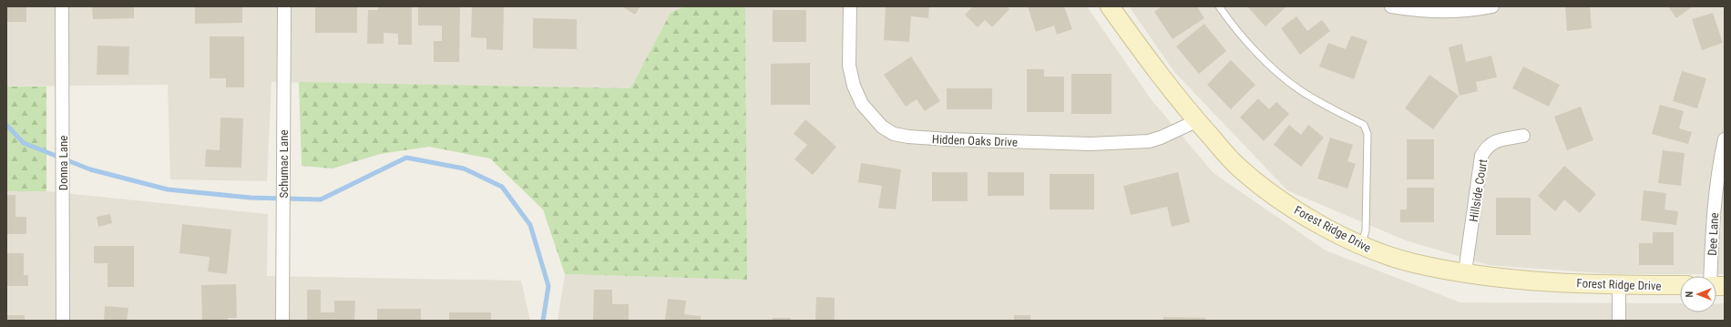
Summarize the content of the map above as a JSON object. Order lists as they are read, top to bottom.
{
  "streets": {
    "main road": ["Forest Ridge Drive"],
    "street": [
      "Hidden Oaks Drive",
      "Donna Lane",
      "Schumac Lane",
      "Hillside Court",
      "Dee Lane"
    ]
  },
  "crossings": [
    ["Hidden Oaks Drive", "Forest Ridge Drive"],
    ["Hillside Court", "Forest Ridge Drive"]
  ],
  "north": "left"
}
